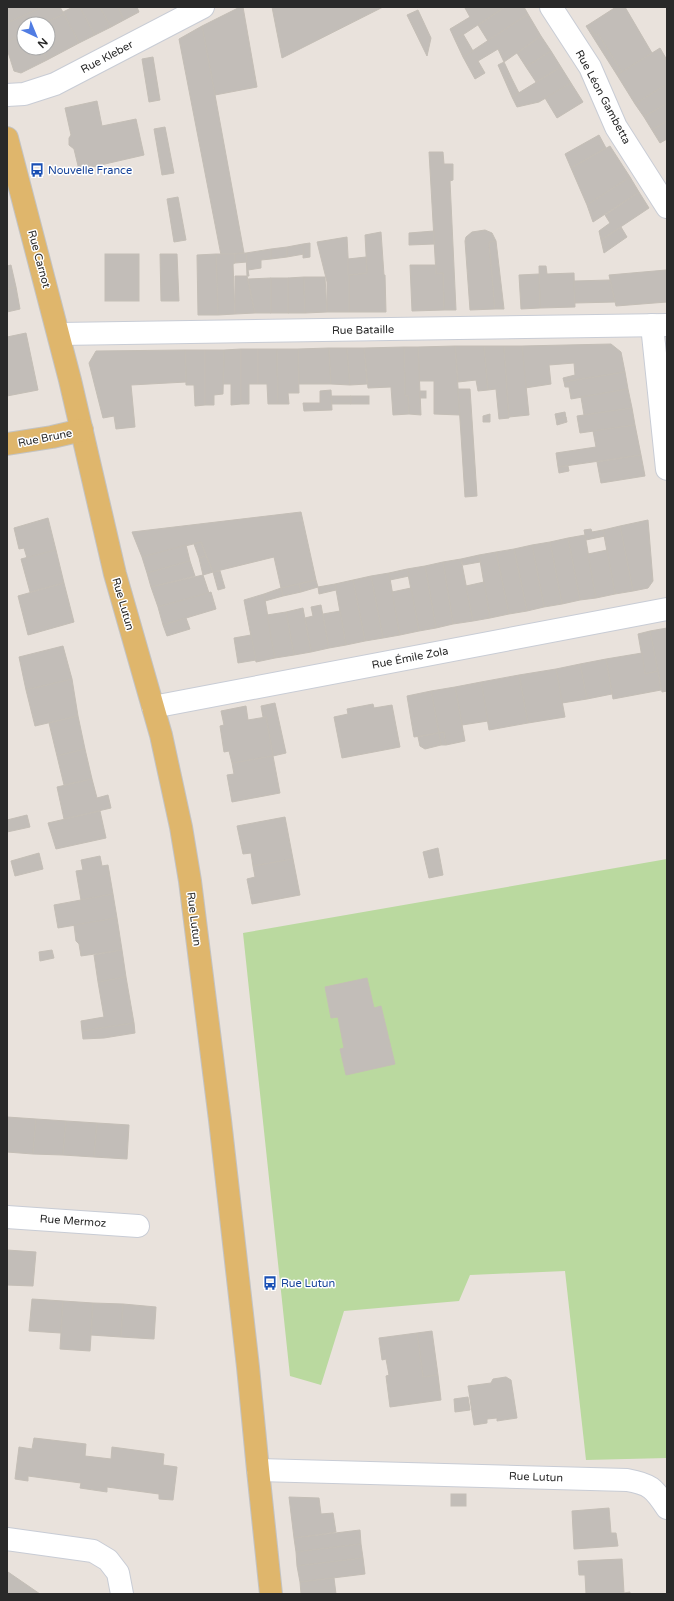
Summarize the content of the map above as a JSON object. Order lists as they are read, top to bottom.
{
  "streets": {
    "main road": ["Rue Carnot", "Rue Brune", "Rue Lutun"],
    "street": [
      "Rue Kleber",
      "Rue Léon Gambetta",
      "Rue Bataille",
      "Rue Émile Zola",
      "Rue Mermoz"
    ]
  },
  "crossings": [
    ["Rue Carnot", "Rue Bataille"],
    ["Rue Carnot", "Rue Lutun"],
    ["Rue Brune", "Rue Lutun"],
    ["Rue Lutun", "Rue Émile Zola"]
  ],
  "places": {
    "bus stop": ["Nouvelle France", "Rue Lutun"]
  },
  "north": "bottom right"
}
